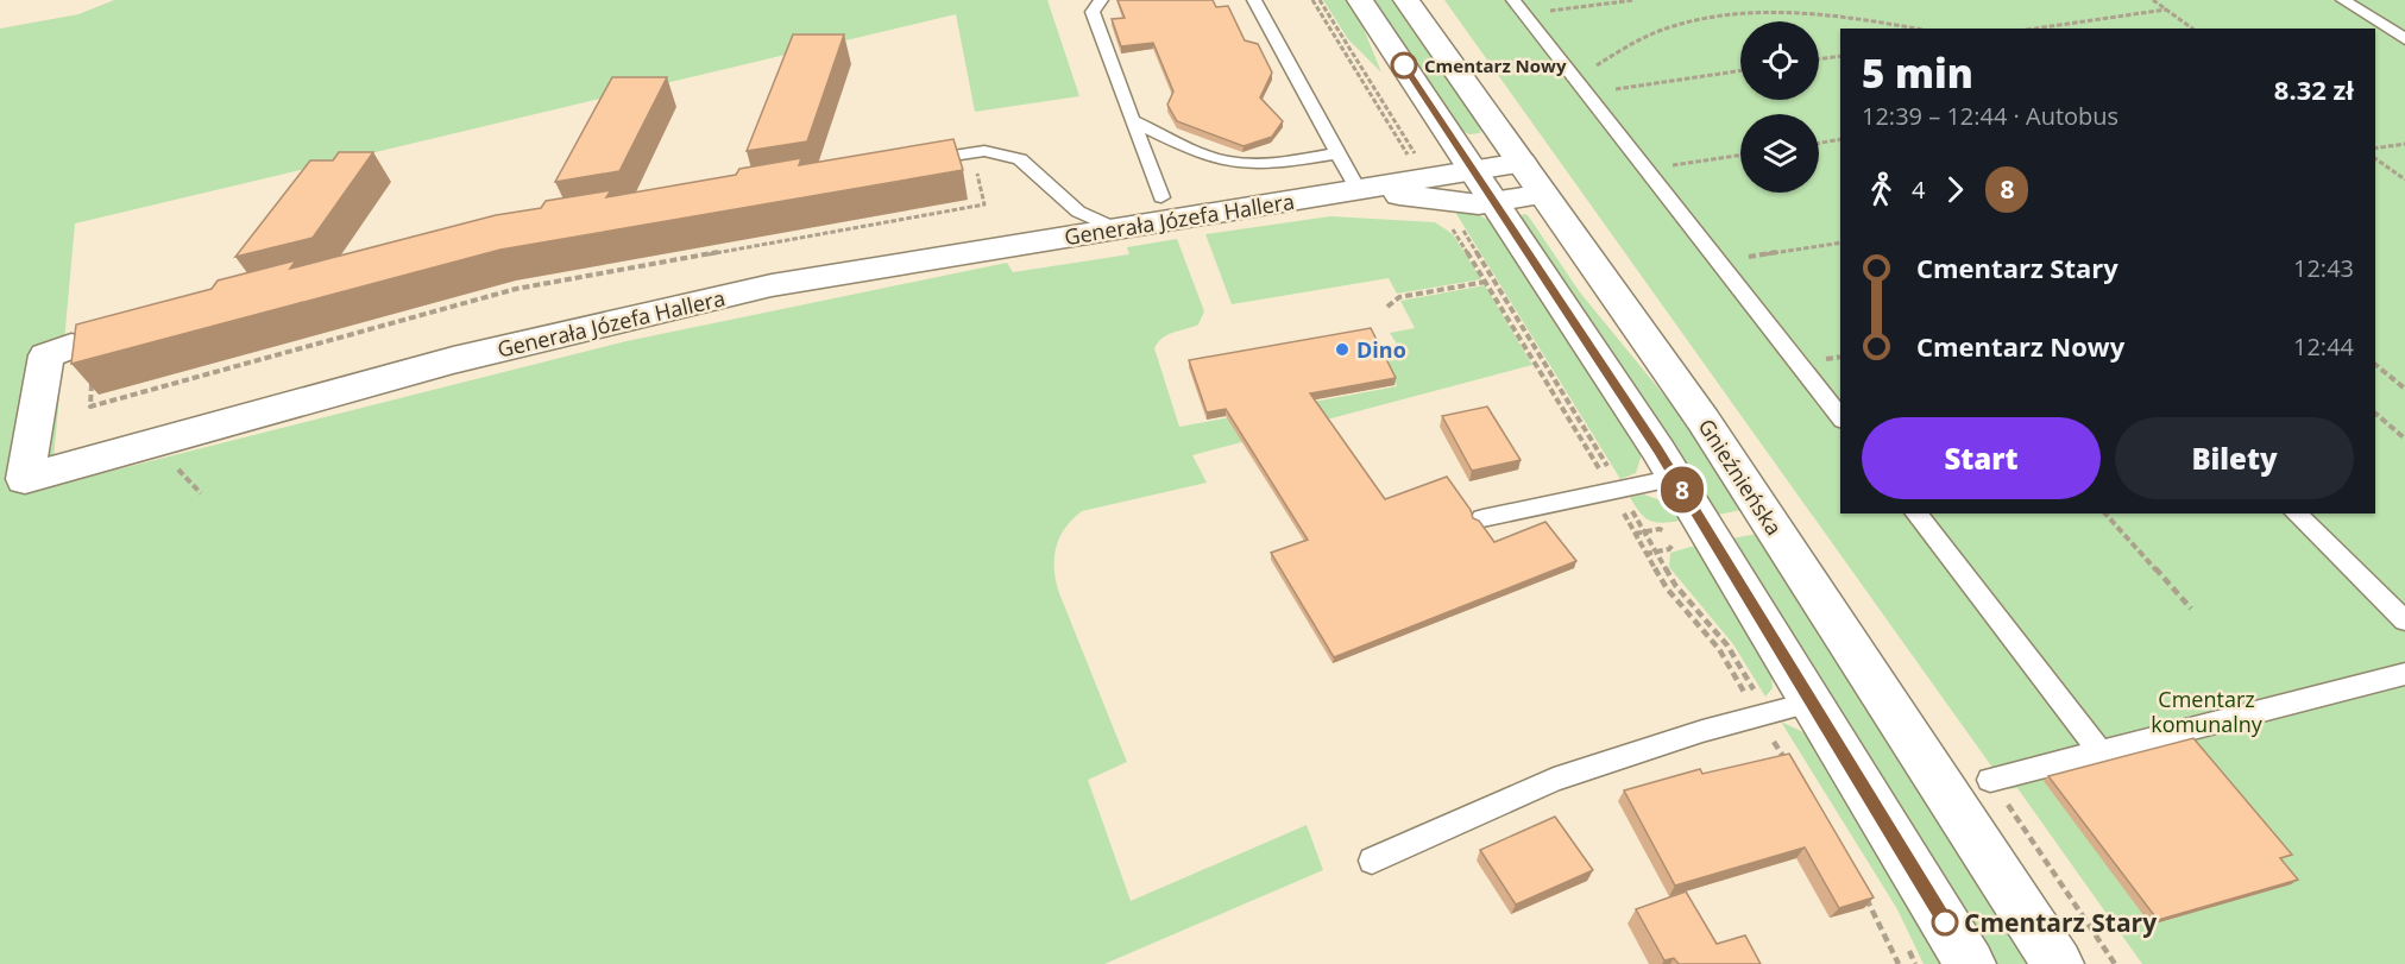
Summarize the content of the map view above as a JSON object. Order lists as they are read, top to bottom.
{
  "streets": {
    "main road": ["Generała Józefa Hallera", "Gnieźnieńska"]
  },
  "crossings": [
    ["Generała Józefa Hallera", "Gnieźnieńska"]
  ],
  "parks": ["Cmentarz komunalny"],
  "places": ["Cmentarz Nowy", "Dino", "Cmentarz Stary"],
  "lines": ["bus line 8"],
  "page": {
    "on_map": "8",
    "heading": ["5 min", "12:39 – 12:44 · Autobus", "8.32 zł"],
    "legs": ["4", "8"],
    "list": [
      {
        "name": "Cmentarz Stary",
        "value": "12:43"
      },
      {
        "name": "Cmentarz Nowy",
        "value": "12:44"
      }
    ],
    "buttons": ["Start", "Bilety"]
  }
}
